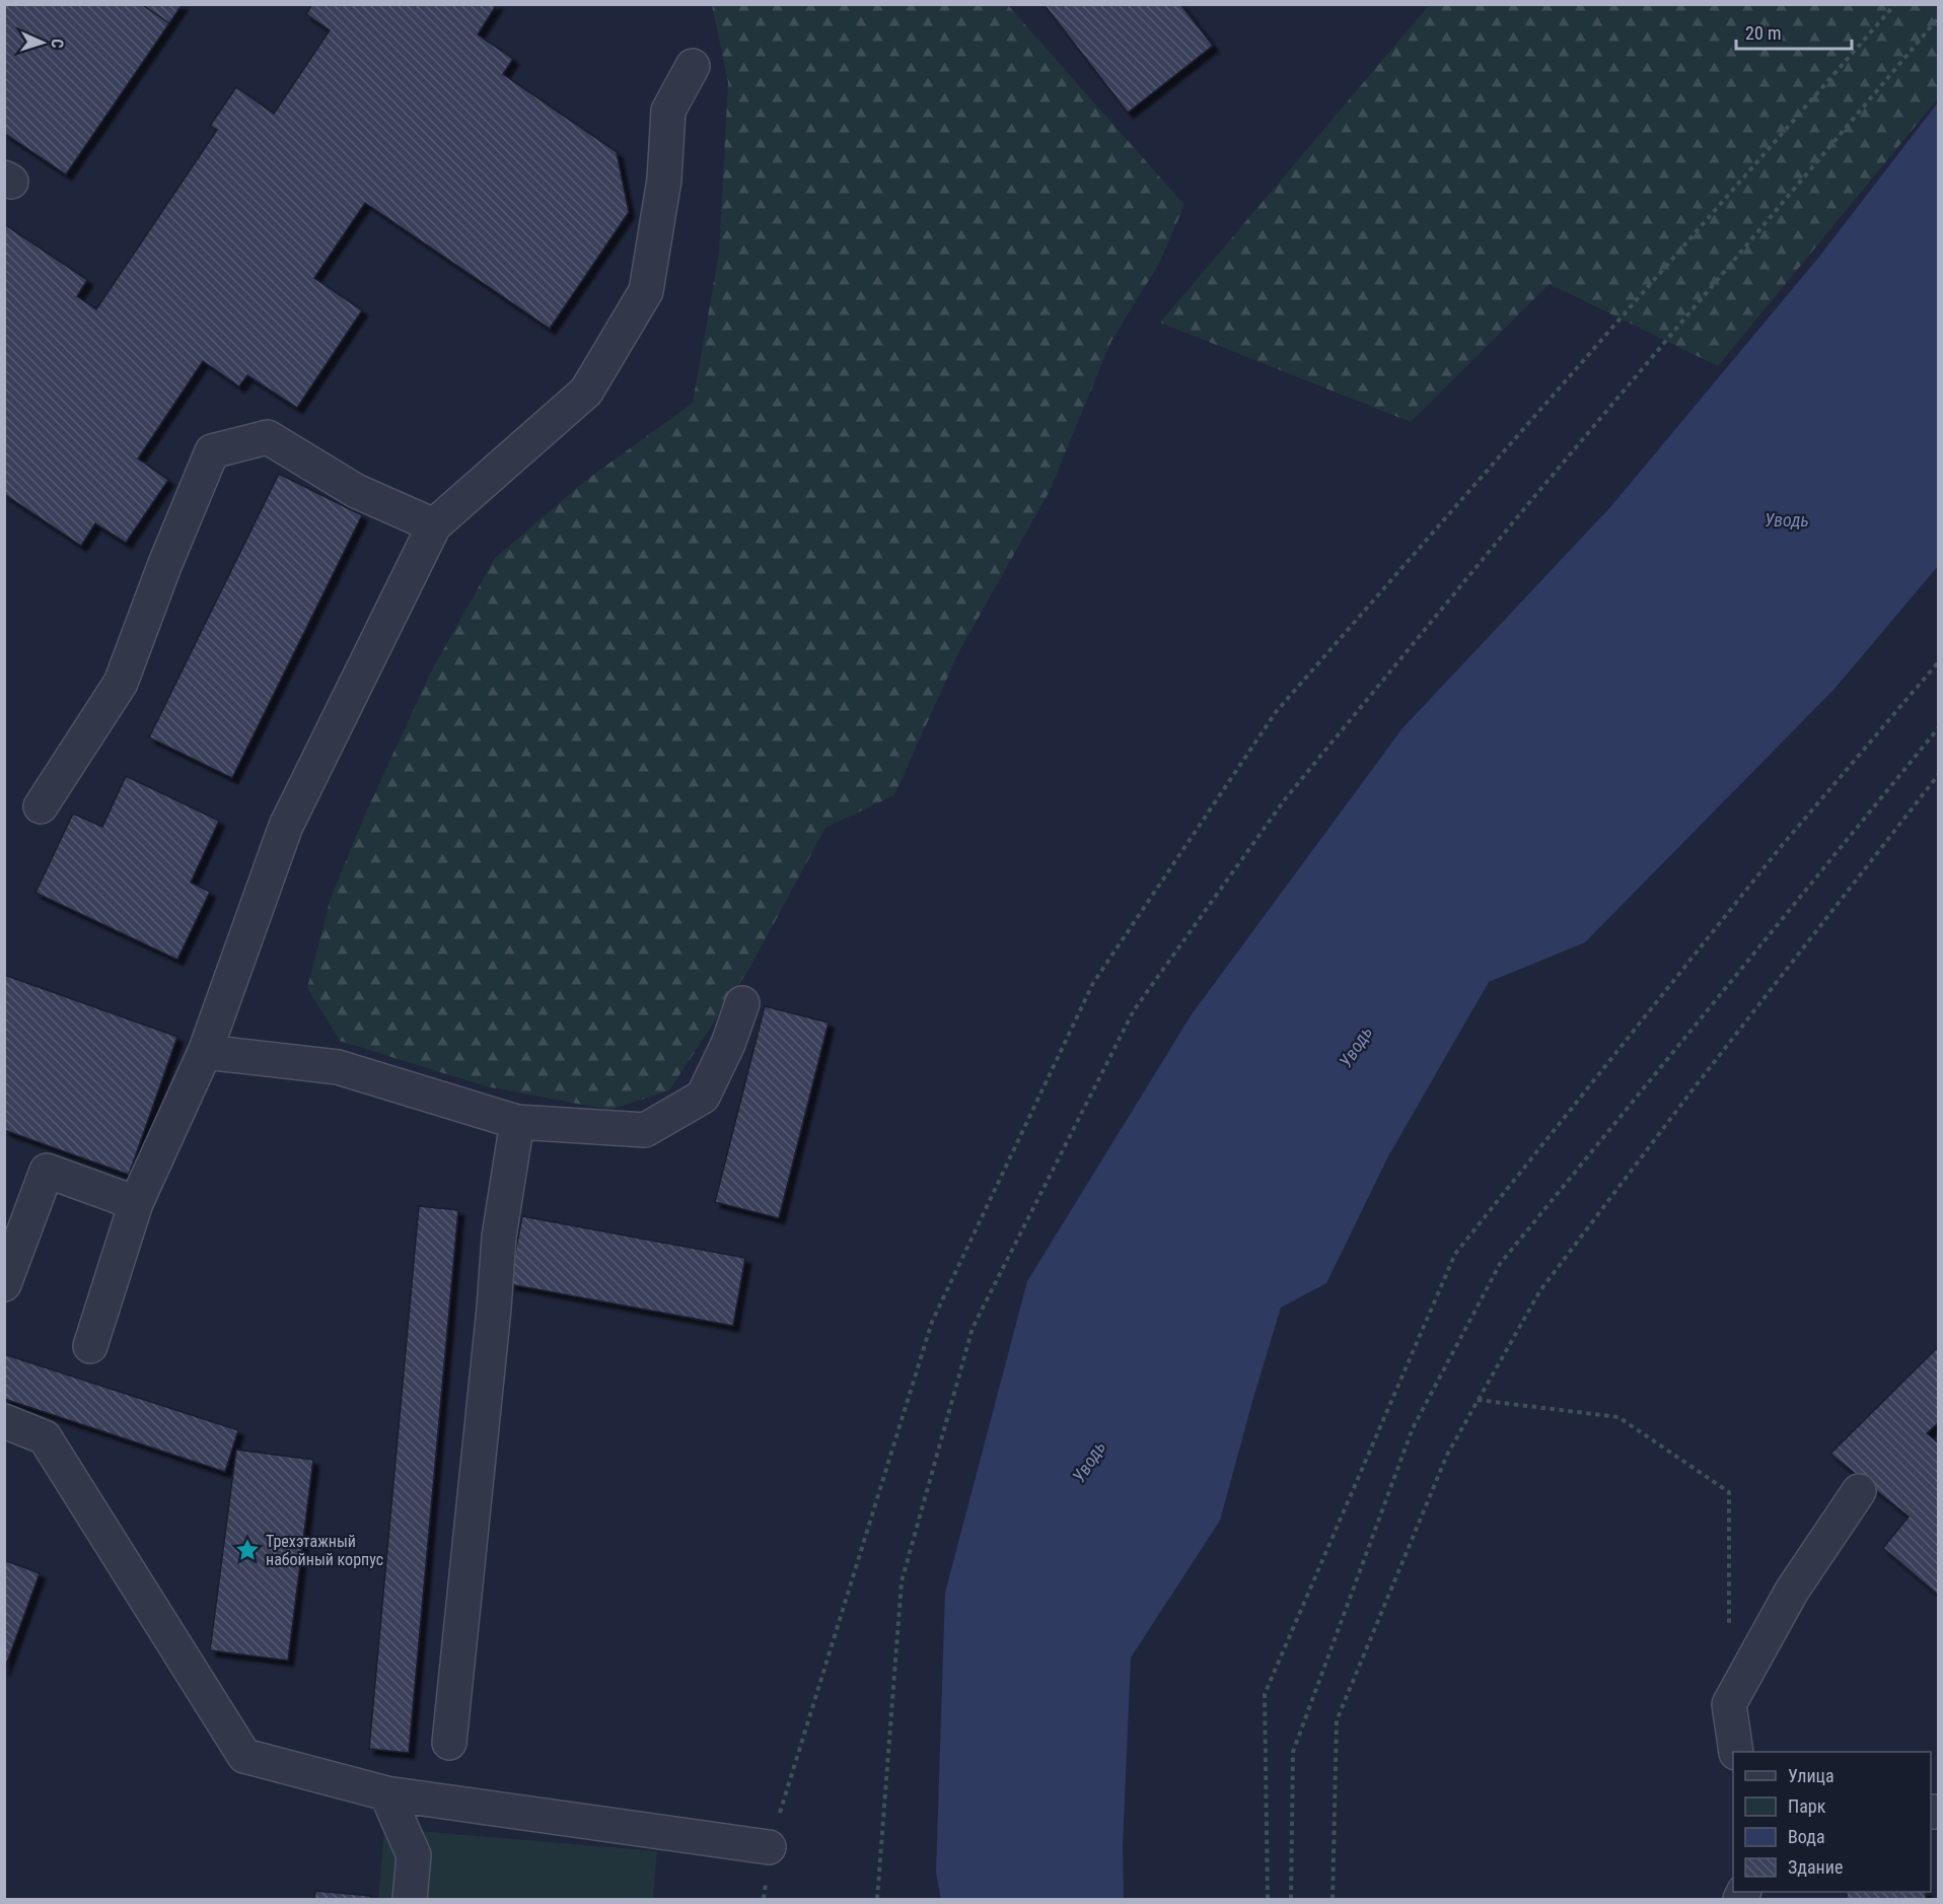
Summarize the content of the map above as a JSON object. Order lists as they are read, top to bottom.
{
  "water": ["Уводь"],
  "places": {
    "place": ["Трехэтажный набойный корпус"]
  },
  "legend": [
    "Улица",
    "Парк",
    "Вода",
    "Здание"
  ],
  "scale_bar": "20 m",
  "north": "right"
}
